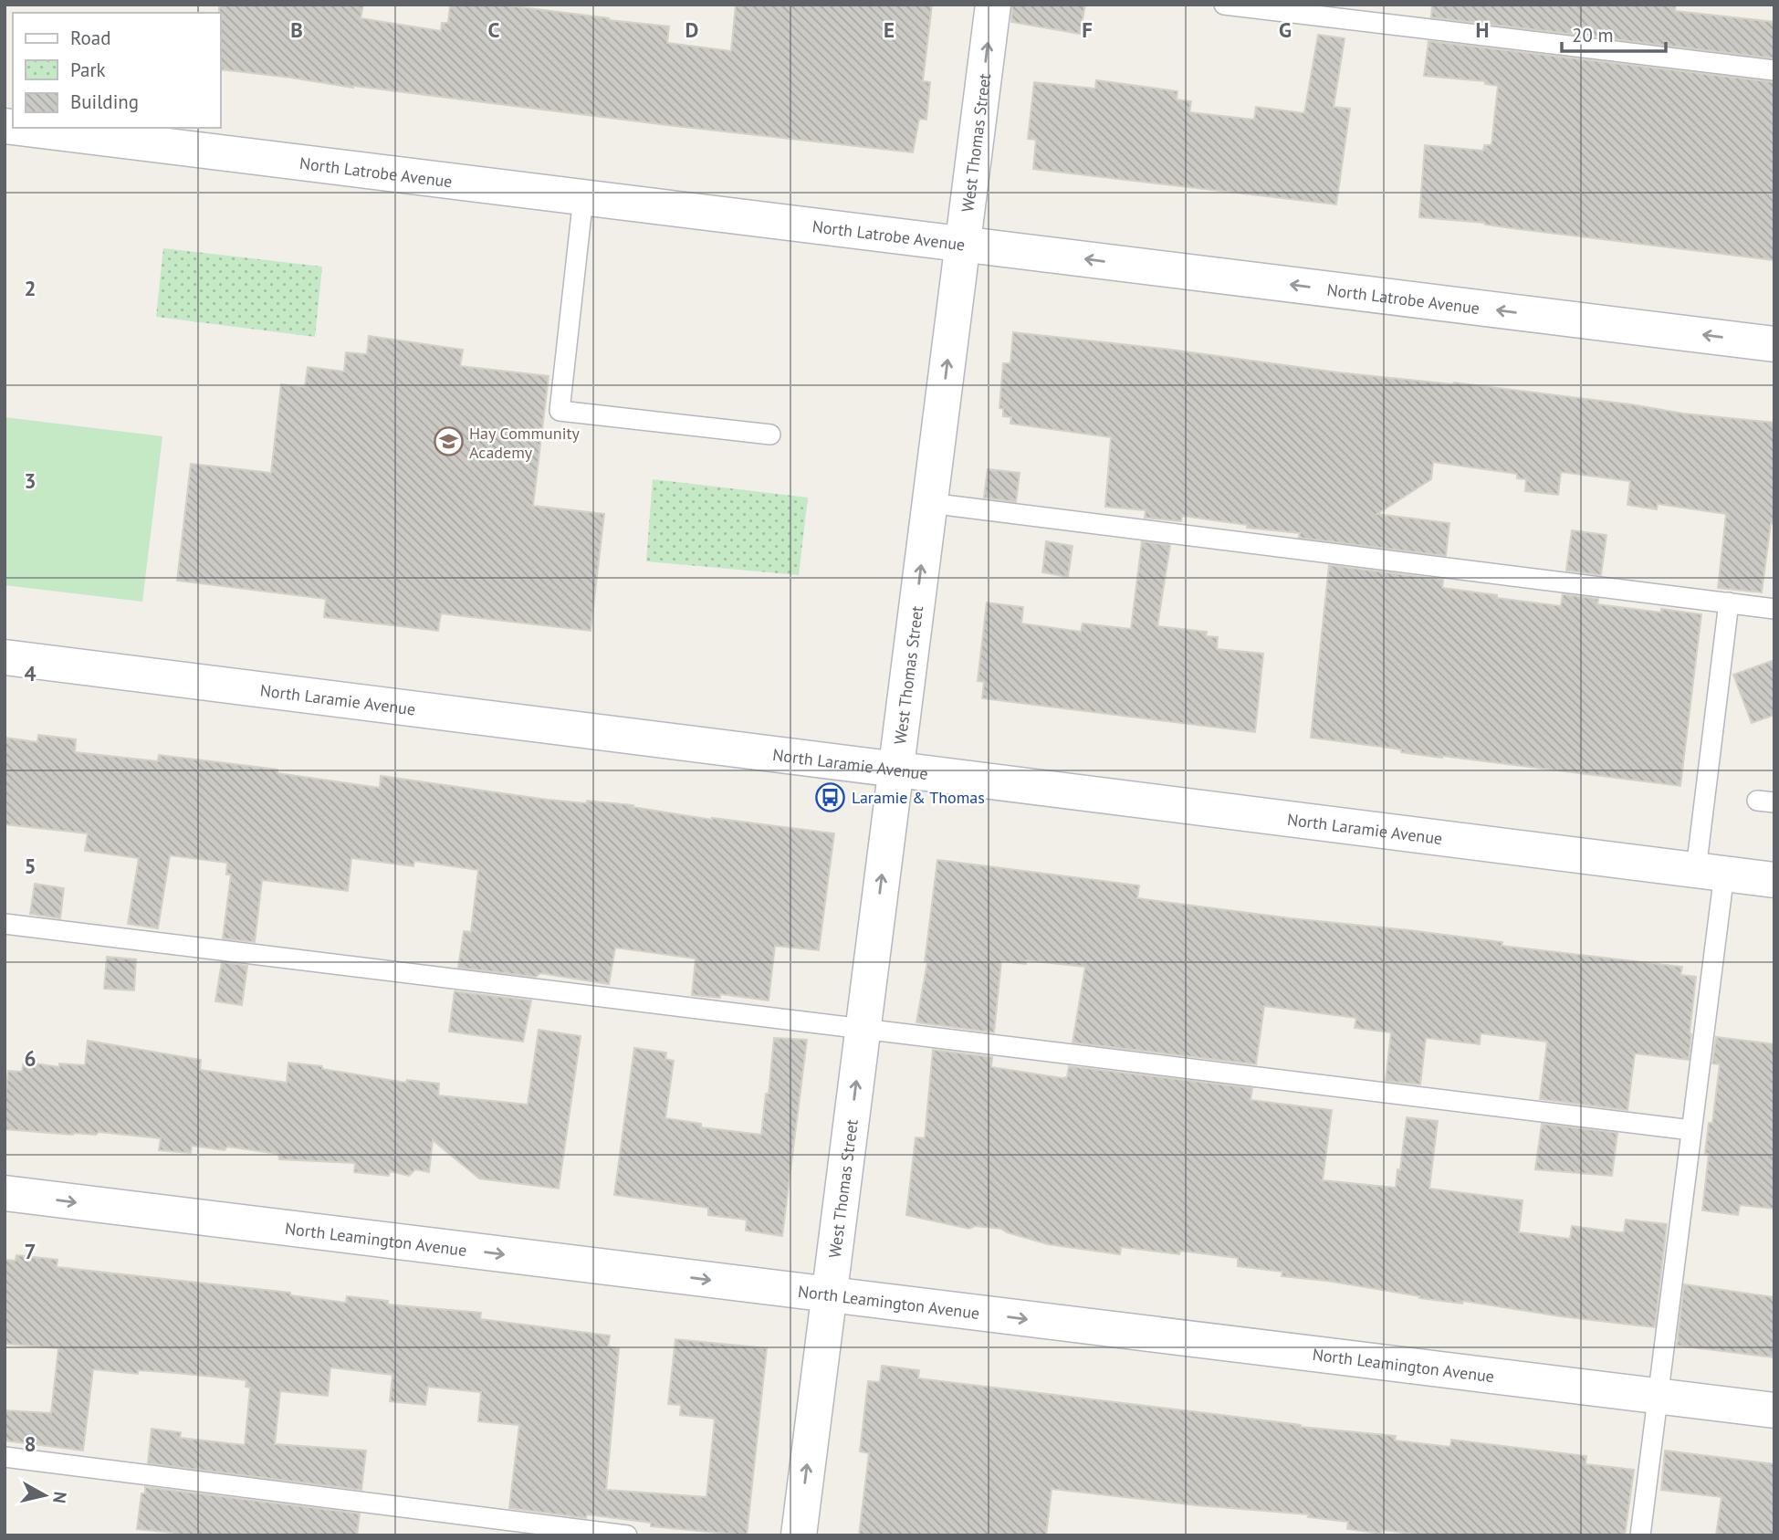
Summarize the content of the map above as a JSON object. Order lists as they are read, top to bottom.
{
  "streets": {
    "street": [
      "West Thomas Street",
      "North Latrobe Avenue",
      "North Laramie Avenue",
      "North Leamington Avenue"
    ]
  },
  "crossings": [
    ["West Thomas Street", "North Latrobe Avenue"],
    ["West Thomas Street", "North Laramie Avenue"],
    ["West Thomas Street", "North Leamington Avenue"]
  ],
  "one_way": ["West Thomas Street", "North Latrobe Avenue", "North Leamington Avenue"],
  "places": {
    "school or university": ["Hay Community Academy"],
    "bus stop": ["Laramie & Thomas"]
  },
  "legend": ["Road", "Park", "Building"],
  "scale_bar": "20 m",
  "north": "right",
  "grid": {
    "columns": [
      "B",
      "C",
      "D",
      "E",
      "F",
      "G",
      "H"
    ],
    "rows": [
      "2",
      "3",
      "4",
      "5",
      "6",
      "7",
      "8"
    ]
  }
}
